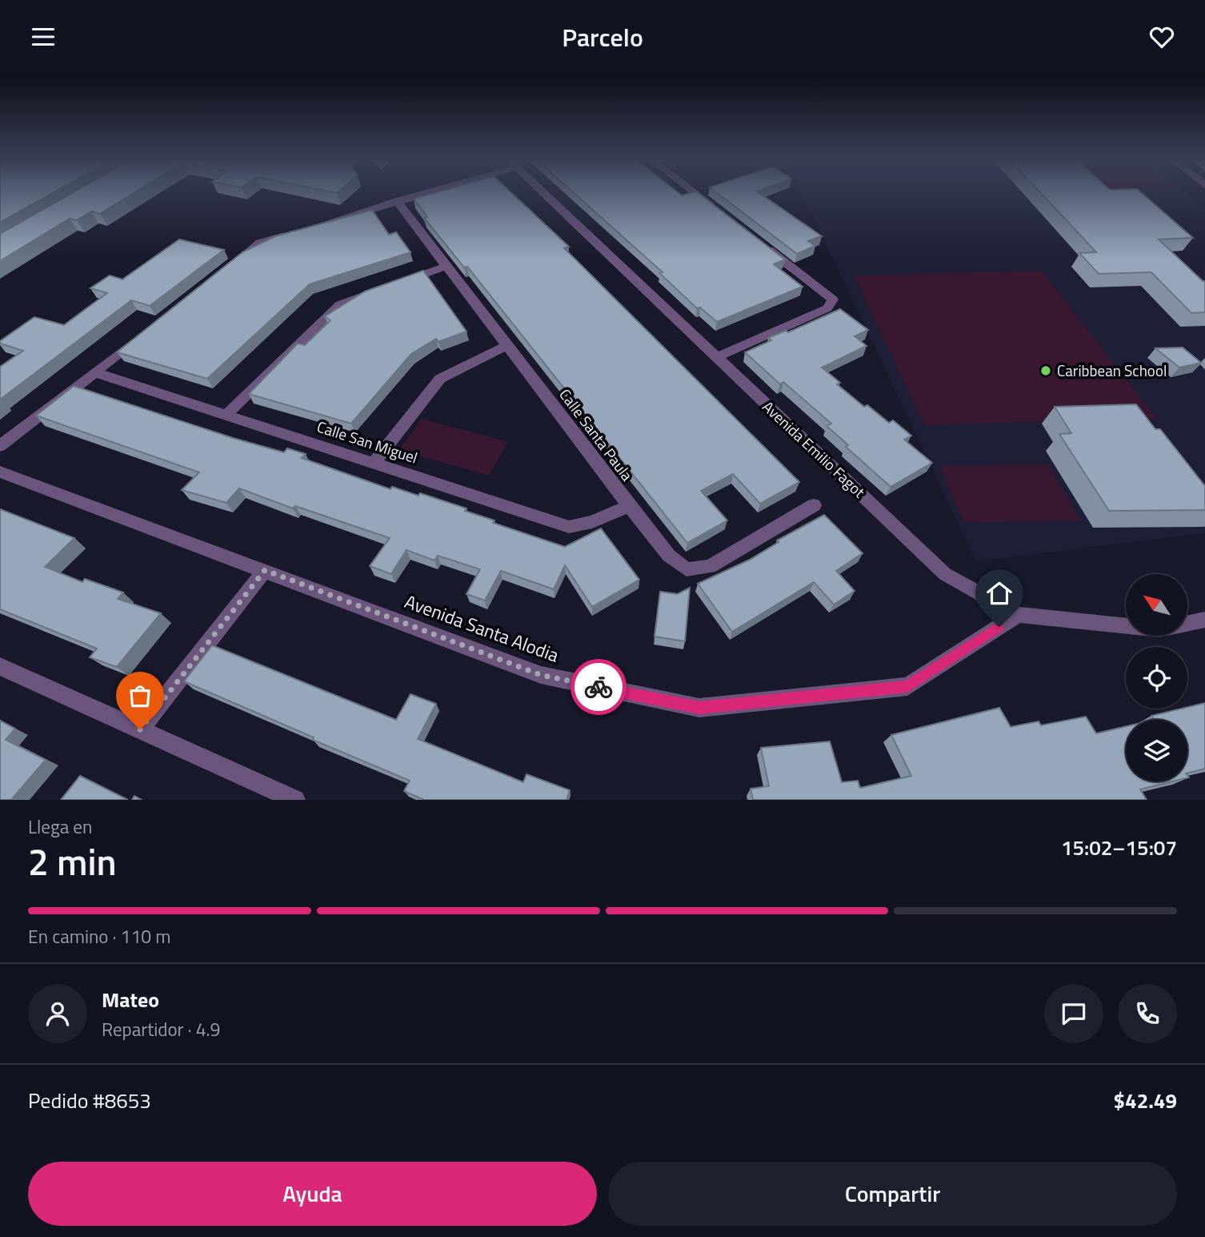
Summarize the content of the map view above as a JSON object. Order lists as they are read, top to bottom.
{
  "streets": {
    "street": [
      "Calle Santa Paula",
      "Calle San Miguel",
      "Avenida Emilio Fagot",
      "Avenida Santa Alodia"
    ]
  },
  "crossings": [
    ["Calle Santa Paula", "Calle San Miguel"],
    ["Avenida Emilio Fagot", "Avenida Santa Alodia"]
  ],
  "places": ["Caribbean School"],
  "north": "top left",
  "page": {
    "header": "Parcelo",
    "heading": ["2 min", "Llega en", "15:02–15:07"],
    "panel": [
      "Mateo",
      "Repartidor · 4.9",
      "Pedido #8653",
      "$42.49"
    ],
    "bar": "En camino · 110 m",
    "buttons": ["Ayuda", "Compartir"]
  }
}
